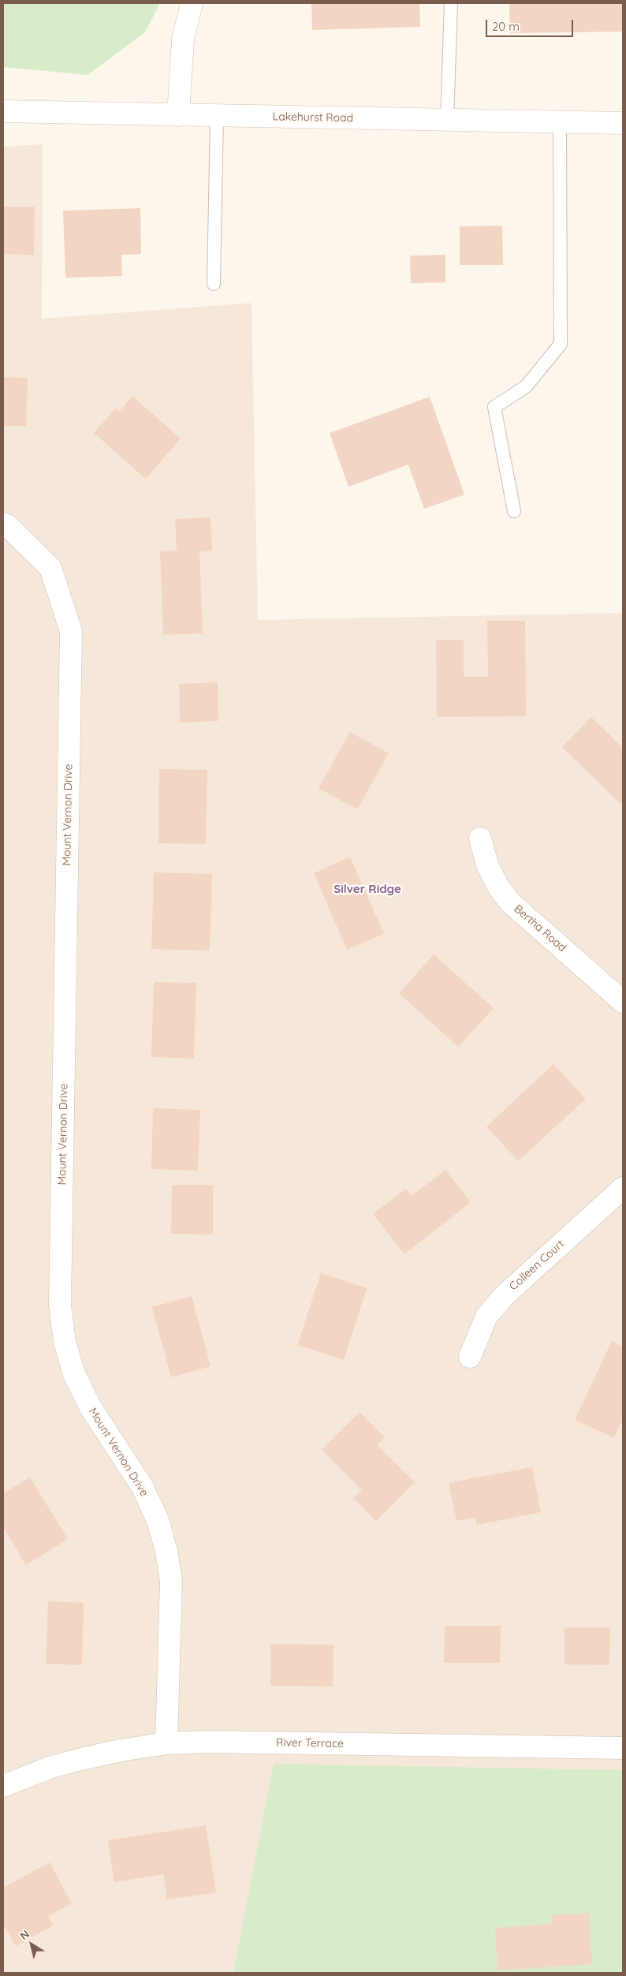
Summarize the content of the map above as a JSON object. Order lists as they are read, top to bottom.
{
  "streets": {
    "street": [
      "Lakehurst Road",
      "Mount Vernon Drive",
      "Bertha Road",
      "Colleen Court",
      "River Terrace"
    ]
  },
  "crossings": [
    ["Mount Vernon Drive", "River Terrace"]
  ],
  "districts": ["Silver Ridge"],
  "scale_bar": "20 m",
  "north": "top left"
}
